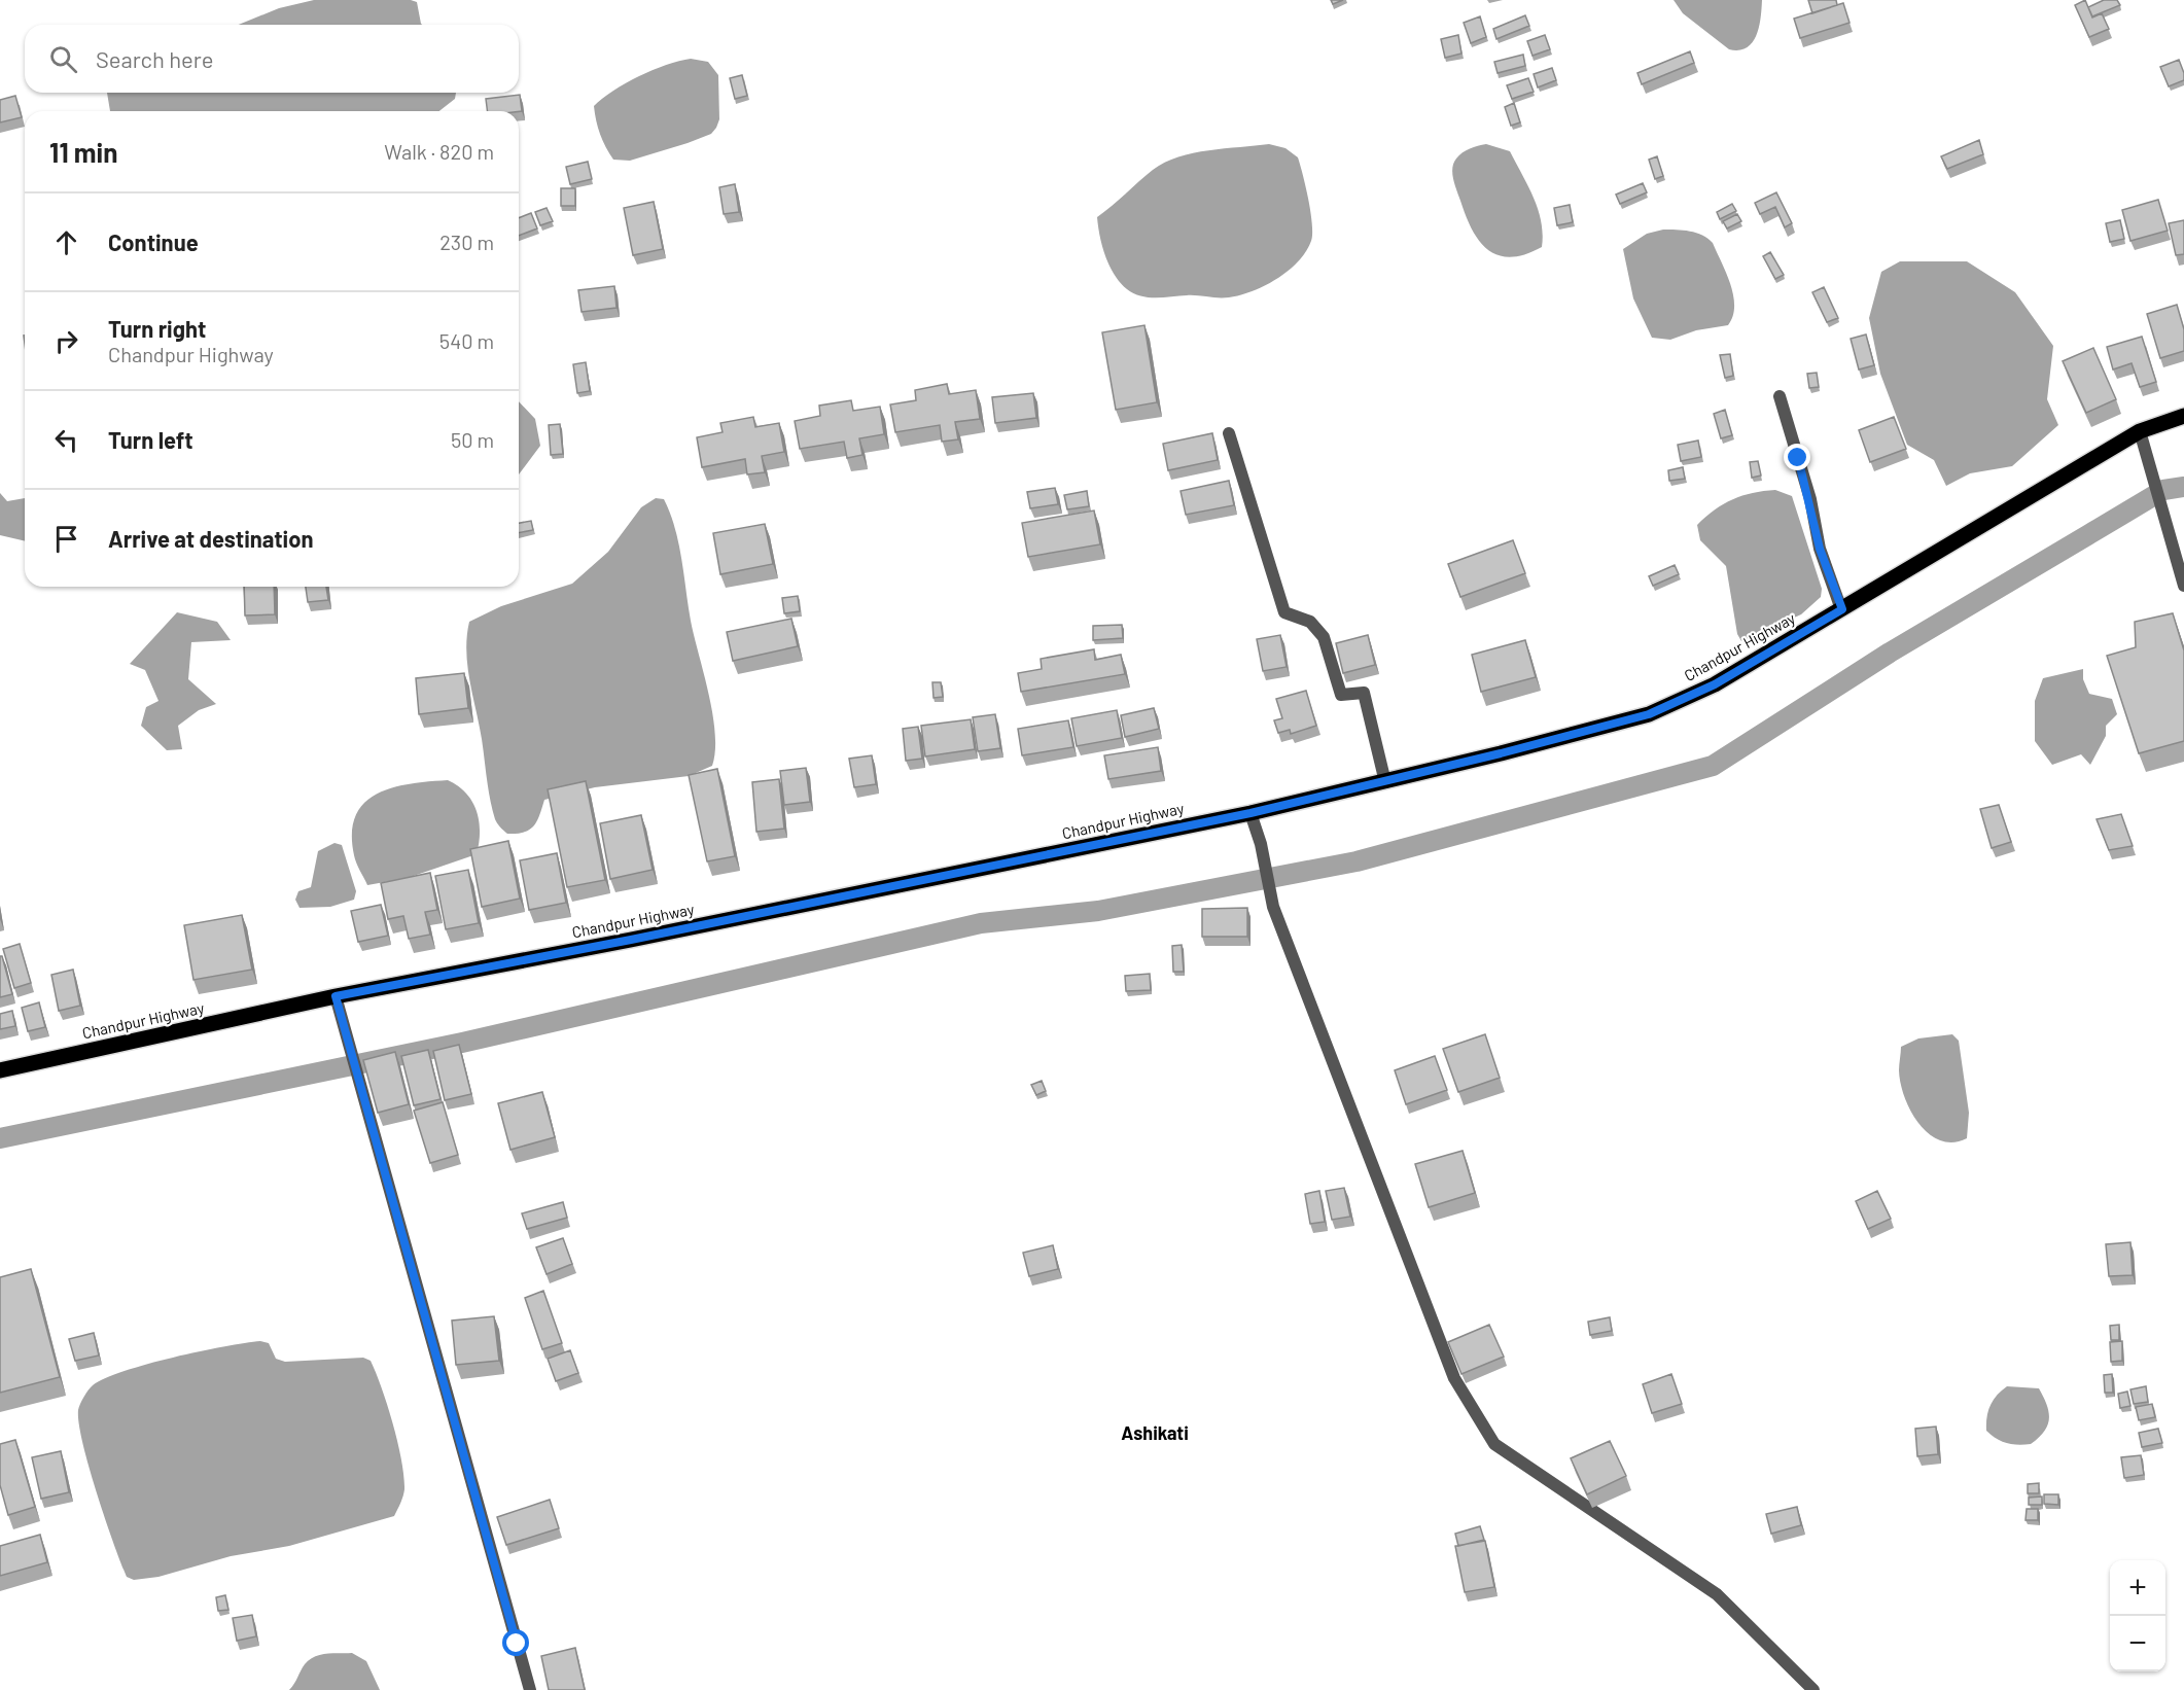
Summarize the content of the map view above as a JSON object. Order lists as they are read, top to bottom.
{
  "streets": {
    "main road": ["Chandpur Highway"]
  },
  "districts": ["Ashikati"],
  "page": {
    "search": "Search here",
    "heading": ["11 min", "Walk · 820 m"],
    "list": [
      ["Continue", "230 m"],
      ["Turn right", "Chandpur Highway", "540 m"],
      ["Turn left", "50 m"],
      "Arrive at destination"
    ],
    "map_buttons": ["+", "−"]
  }
}
